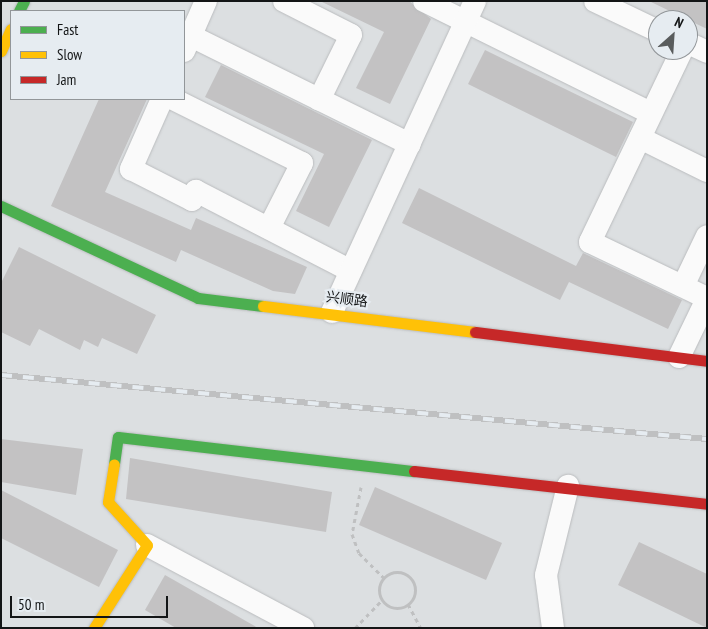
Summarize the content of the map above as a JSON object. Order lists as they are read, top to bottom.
{
  "streets": {
    "street": ["兴顺路"]
  },
  "legend": ["Fast", "Slow", "Jam"],
  "scale_bar": "50 m",
  "north": "top right"
}
